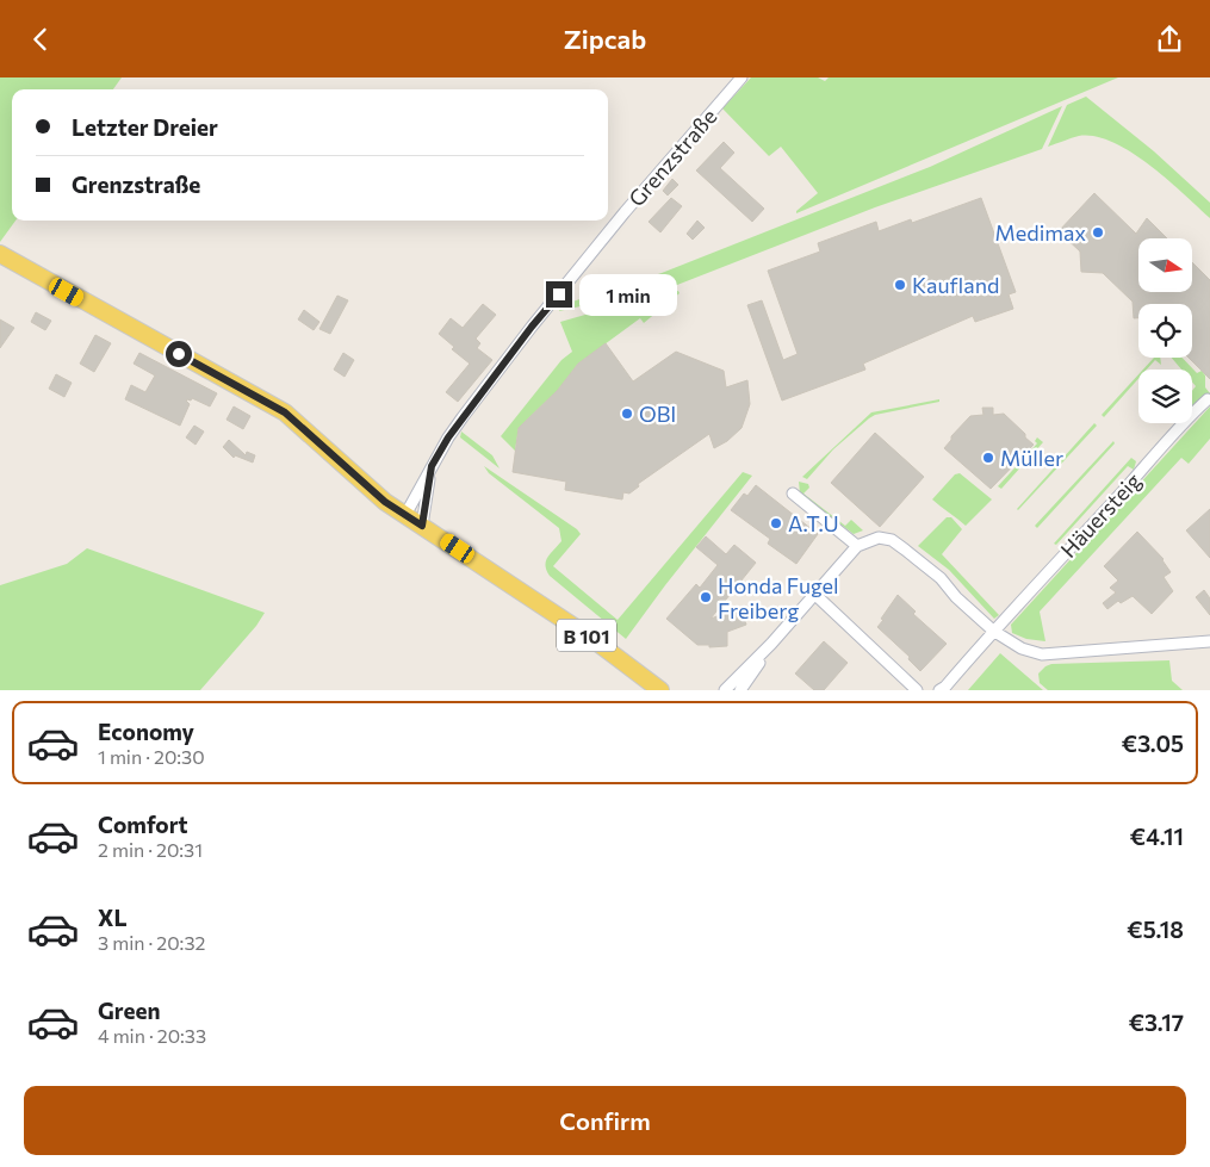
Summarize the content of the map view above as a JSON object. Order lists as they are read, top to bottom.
{
  "streets": {
    "main road": ["B 101"],
    "street": ["Grenzstraße", "Häuersteig"]
  },
  "crossings": [
    ["Grenzstraße", "B 101"]
  ],
  "places": [
    "Medimax",
    "Kaufland",
    "OBI",
    "Müller",
    "A.T.U",
    "Honda Fugel Freiberg"
  ],
  "north": "right",
  "page": {
    "header": "Zipcab",
    "banner": ["Letzter Dreier", "Grenzstraße"],
    "bubble": "1 min",
    "list": [
      {
        "name": "Economy",
        "note": "1 min · 20:30",
        "value": "€3.05"
      },
      {
        "name": "Comfort",
        "note": "2 min · 20:31",
        "value": "€4.11"
      },
      {
        "name": "XL",
        "note": "3 min · 20:32",
        "value": "€5.18"
      },
      {
        "name": "Green",
        "note": "4 min · 20:33",
        "value": "€3.17"
      }
    ],
    "buttons": "Confirm"
  }
}
